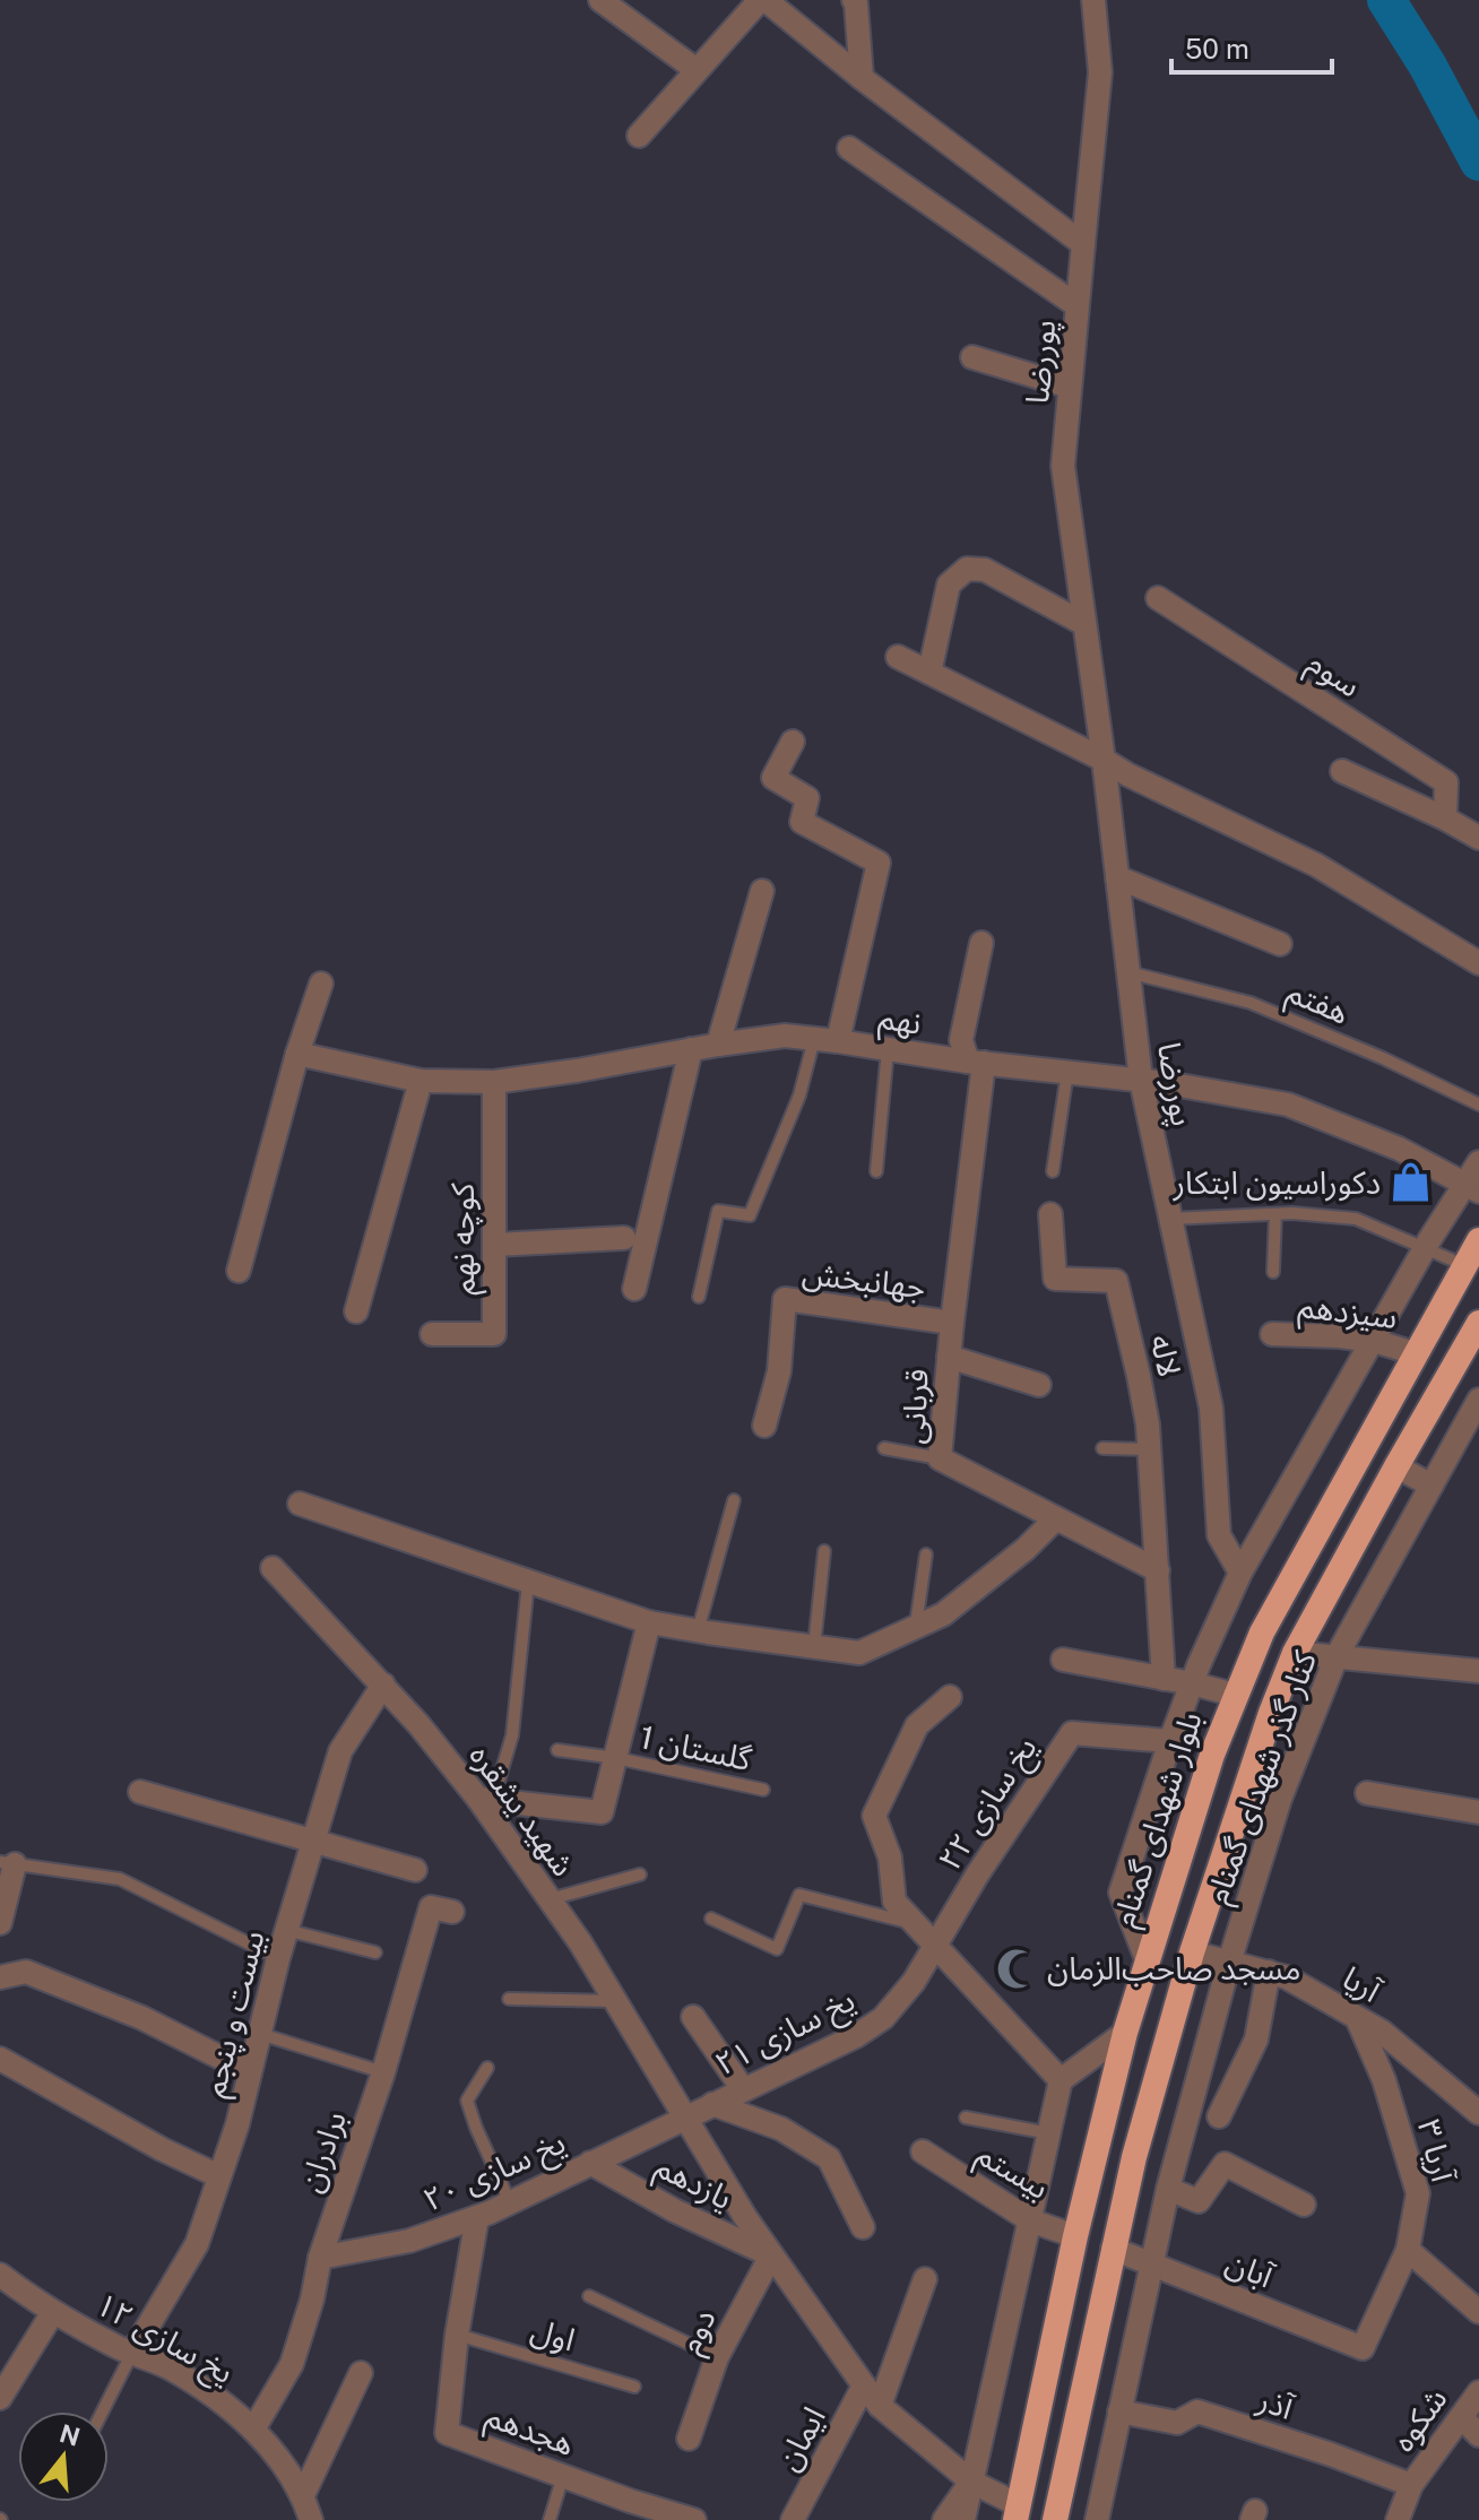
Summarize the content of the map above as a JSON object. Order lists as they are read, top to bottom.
{
  "streets": {
    "highway": ["بلوار شهدای گمنام"],
    "street": [
      "پوررضا",
      "سوم",
      "نهم",
      "کوچه نهم",
      "جهانبخش",
      "سیزدهم",
      "لاله",
      "قربانی",
      "کنار گذر شهدای گمنام",
      "یخ سازی ۲۲",
      "شهید یشقره",
      "آریا",
      "بیست و پنجم",
      "یخ سازی ۲۱",
      "آریا ۳",
      "برادران",
      "یخ سازی ۲۰",
      "بیستم",
      "یازدهم",
      "آبان",
      "دوم",
      "یخ سازی ۱۲",
      "آذر",
      "شکوه",
      "هجدهم",
      "ایمان"
    ],
    "lane": ["هفتم", "گلستان 1", "اول"]
  },
  "crossings": [
    ["پوررضا", "هفتم"],
    ["پوررضا", "نهم"],
    ["نهم", "کوچه نهم"],
    ["نهم", "قربانی"],
    ["جهانبخش", "قربانی"],
    ["سیزدهم", "بلوار شهدای گمنام"],
    ["لاله", "قربانی"],
    ["کنار گذر شهدای گمنام", "آریا"],
    ["کنار گذر شهدای گمنام", "آبان"],
    ["کنار گذر شهدای گمنام", "آذر"],
    ["یخ سازی ۲۲", "یخ سازی ۲۱"],
    ["شهید یشقره", "بیست و پنجم"],
    ["شهید یشقره", "یخ سازی ۲۱"],
    ["شهید یشقره", "یخ سازی ۲۰"],
    ["بلوار شهدای گمنام", "بیستم"],
    ["آریا", "آریا ۳"],
    ["بیست و پنجم", "یخ سازی ۱۲"],
    ["یخ سازی ۲۱", "یخ سازی ۲۰"],
    ["آریا ۳", "آبان"],
    ["برادران", "یخ سازی ۲۰"],
    ["برادران", "یخ سازی ۱۲"],
    ["یخ سازی ۲۰", "یازدهم"],
    ["یخ سازی ۲۰", "هجدهم"],
    ["یازدهم", "دوم"],
    ["اول", "هجدهم"],
    ["آذر", "شکوه"]
  ],
  "places": {
    "shop": ["دکوراسیون ابتکار"],
    "mosque": ["مسجد صاحب‌الزمان"]
  },
  "scale_bar": "50 m",
  "north": "top"
}
